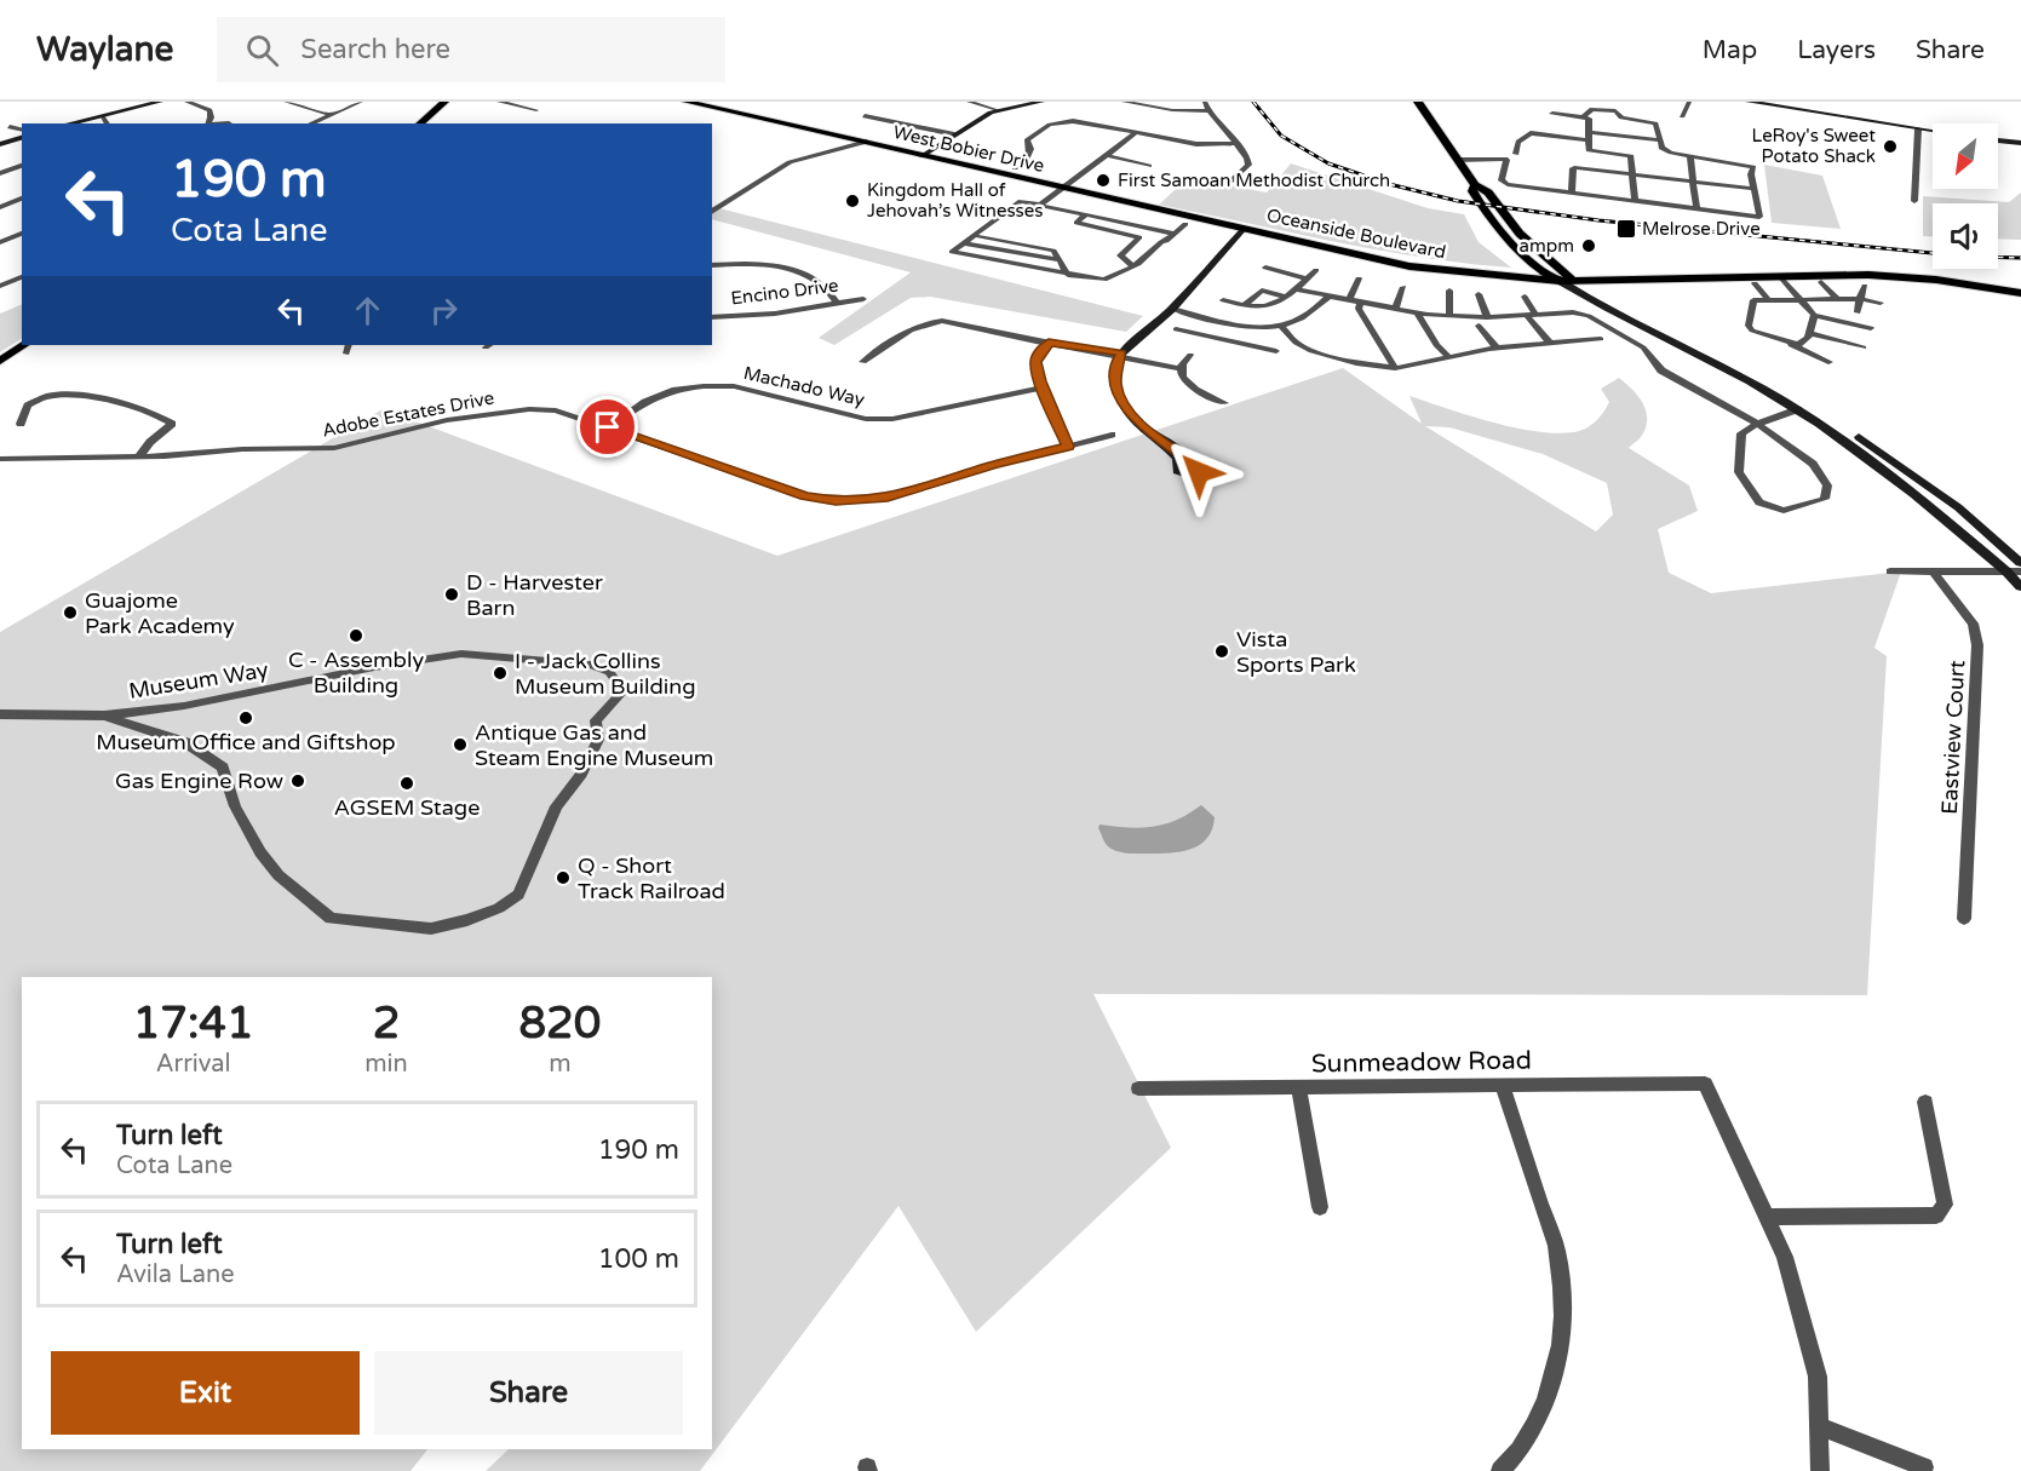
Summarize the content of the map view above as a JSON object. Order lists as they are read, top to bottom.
{
  "streets": {
    "main road": ["West Bobier Drive", "Oceanside Boulevard"],
    "street": [
      "Encino Drive",
      "Machado Way",
      "Adobe Estates Drive",
      "Museum Way",
      "Eastview Court",
      "Sunmeadow Road"
    ]
  },
  "crossings": [
    ["West Bobier Drive", "Oceanside Boulevard"],
    ["Machado Way", "Adobe Estates Drive"]
  ],
  "places": {
    "other": [
      "LeRoy's Sweet Potato Shack",
      "First Samoan Methodist Church",
      "Kingdom Hall of Jehovah’s Witnesses",
      "ampm",
      "D - Harvester Barn",
      "Guajome Park Academy",
      "C - Assembly Building",
      "Vista Sports Park",
      "I - Jack Collins Museum Building",
      "Museum Office and Giftshop",
      "Antique Gas and Steam Engine Museum",
      "Gas Engine Row",
      "AGSEM Stage",
      "Q - Short Track Railroad"
    ],
    "transit": ["Melrose Drive"]
  },
  "north": "bottom left",
  "page": {
    "header": "Waylane",
    "search": "Search here",
    "nav": ["Map", "Layers", "Share"],
    "turn": ["190 m", "Cota Lane"],
    "eta": [
      "17:41",
      "Arrival",
      "2",
      "min",
      "820",
      "m"
    ],
    "list": [
      {
        "name": "Turn left",
        "note": "Cota Lane",
        "value": "190 m"
      },
      {
        "name": "Turn left",
        "note": "Avila Lane",
        "value": "100 m"
      }
    ],
    "buttons": ["Exit", "Share"]
  }
}
